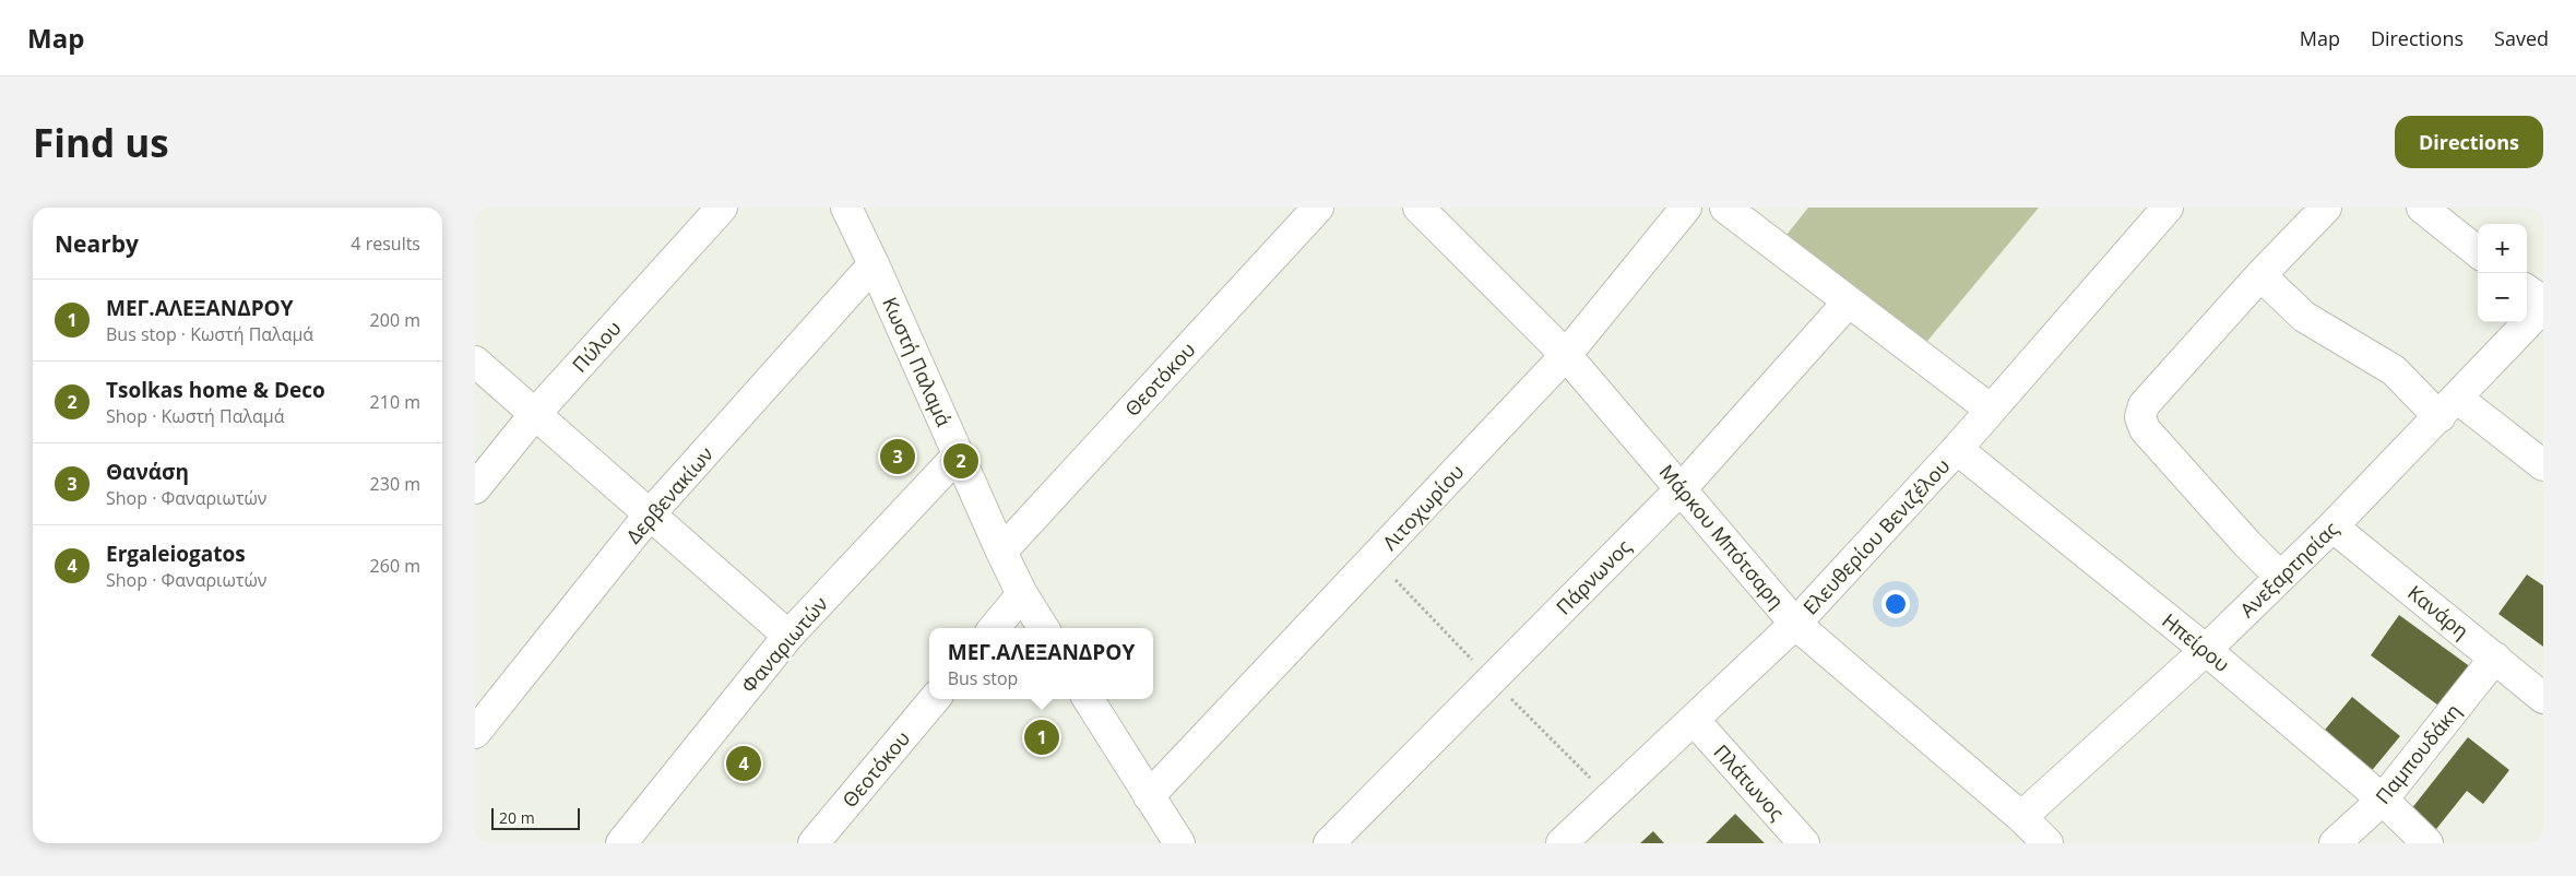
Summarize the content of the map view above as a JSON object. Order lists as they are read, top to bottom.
{
  "streets": {
    "street": [
      "Πύλου",
      "Κωστή Παλαμά",
      "Θεοτόκου",
      "Δερβενακίων",
      "Λιτοχωρίου",
      "Μάρκου Μπότσαρη",
      "Ελευθερίου Βενιζέλου",
      "Ανεξαρτησίας",
      "Πάρνωνος",
      "Κανάρη",
      "Ηπείρου",
      "Φαναριωτών",
      "Παμπουδάκη",
      "Πλάτωνος"
    ]
  },
  "crossings": [
    ["Κωστή Παλαμά", "Θεοτόκου"],
    ["Κωστή Παλαμά", "Δερβενακίων"],
    ["Κωστή Παλαμά", "Φαναριωτών"],
    ["Λιτοχωρίου", "Μάρκου Μπότσαρη"],
    ["Μάρκου Μπότσαρη", "Ελευθερίου Βενιζέλου"],
    ["Μάρκου Μπότσαρη", "Ανεξαρτησίας"],
    ["Μάρκου Μπότσαρη", "Πάρνωνος"],
    ["Ελευθερίου Βενιζέλου", "Ηπείρου"],
    ["Ελευθερίου Βενιζέλου", "Πλάτωνος"],
    ["Ανεξαρτησίας", "Κανάρη"],
    ["Ανεξαρτησίας", "Ηπείρου"],
    ["Κανάρη", "Παμπουδάκη"],
    ["Ηπείρου", "Παμπουδάκη"]
  ],
  "scale_bar": "20 m",
  "page": {
    "header": "Map",
    "nav": ["Map", "Directions", "Saved"],
    "buttons": "Directions",
    "title": "Find us",
    "heading": ["Nearby", "4 results"],
    "map_buttons": ["+", "−"],
    "list": [
      {
        "mark": "1",
        "name": "ΜΕΓ.ΑΛΕΞΑΝΔΡΟΥ",
        "note": "Bus stop · Κωστή Παλαμά",
        "value": "200 m"
      },
      {
        "mark": "2",
        "name": "Tsolkas home & Deco",
        "note": "Shop · Κωστή Παλαμά",
        "value": "210 m"
      },
      {
        "mark": "3",
        "name": "Θανάση",
        "note": "Shop · Φαναριωτών",
        "value": "230 m"
      },
      {
        "mark": "4",
        "name": "Ergaleiogatos",
        "note": "Shop · Φαναριωτών",
        "value": "260 m"
      }
    ],
    "pins": [
      "3",
      "2",
      "1",
      "4"
    ],
    "popup": ["ΜΕΓ.ΑΛΕΞΑΝΔΡΟΥ", "Bus stop"],
    "scale": "20 m"
  }
}
